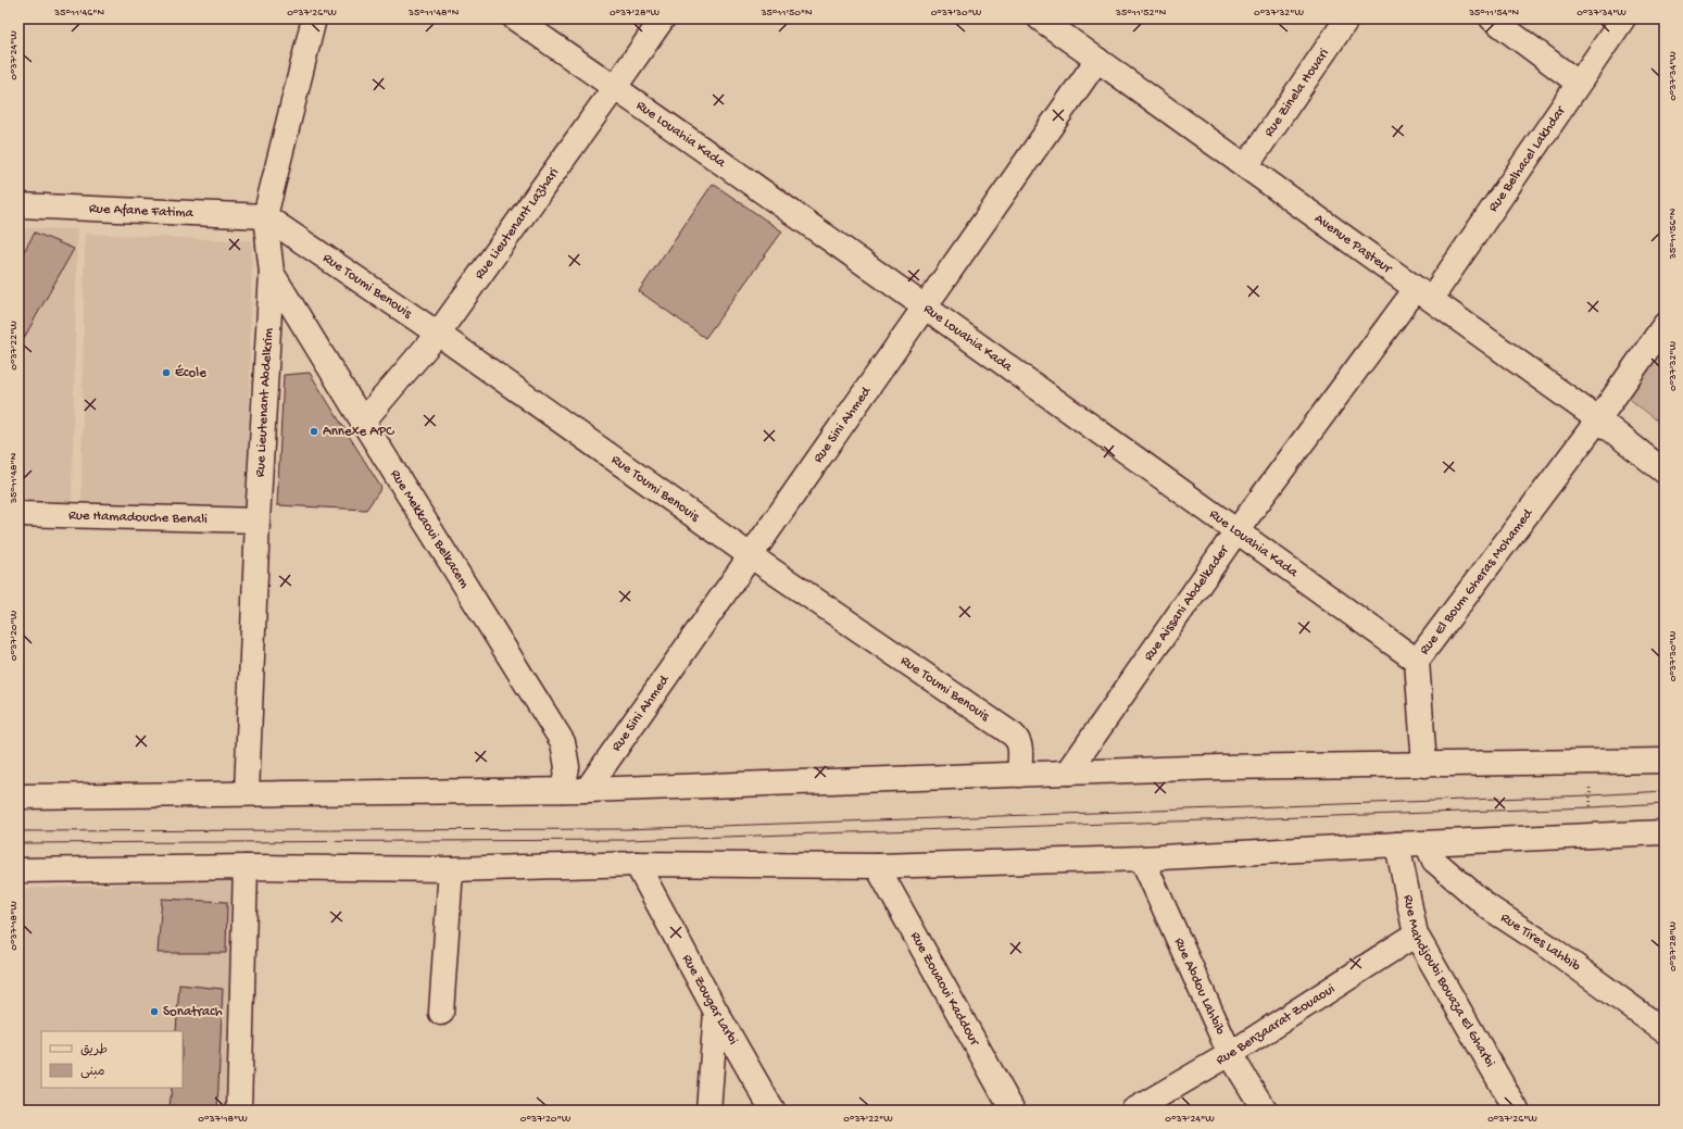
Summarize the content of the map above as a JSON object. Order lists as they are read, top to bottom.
{
  "streets": {
    "street": [
      "Rue Zinela Houari",
      "Rue Louahia Kada",
      "Rue Belhacel Lakhdar",
      "Rue Afane Fatima",
      "Rue Lieutenant Lazhari",
      "Avenue Pasteur",
      "Rue Toumi Benouis",
      "Rue Lieutenant Abdelkrim",
      "Rue Sini Ahmed",
      "Rue Hamadouche Benali",
      "Rue Mekkaoui Belkacem",
      "Rue El Boum Gheras Mohamed",
      "Rue Aissani Abdelkader",
      "Rue Tires Lahbib",
      "Rue Mahdjoubi Bouaza El Gharbi",
      "Rue Abdou Lahbib",
      "Rue Zouaoui Kaddour",
      "Rue Zougar Larbi",
      "Rue Benzaarat Zouaoui"
    ]
  },
  "crossings": [
    ["Rue Zinela Houari", "Avenue Pasteur"],
    ["Rue Louahia Kada", "Rue Lieutenant Lazhari"],
    ["Rue Louahia Kada", "Rue Sini Ahmed"],
    ["Rue Louahia Kada", "Rue El Boum Gheras Mohamed"],
    ["Rue Louahia Kada", "Rue Aissani Abdelkader"],
    ["Rue Belhacel Lakhdar", "Avenue Pasteur"],
    ["Rue Belhacel Lakhdar", "Rue Aissani Abdelkader"],
    ["Rue Afane Fatima", "Rue Toumi Benouis"],
    ["Rue Afane Fatima", "Rue Lieutenant Abdelkrim"],
    ["Rue Lieutenant Lazhari", "Rue Toumi Benouis"],
    ["Rue Lieutenant Lazhari", "Rue Mekkaoui Belkacem"],
    ["Avenue Pasteur", "Rue Sini Ahmed"],
    ["Avenue Pasteur", "Rue El Boum Gheras Mohamed"],
    ["Avenue Pasteur", "Rue Aissani Abdelkader"],
    ["Rue Toumi Benouis", "Rue Lieutenant Abdelkrim"],
    ["Rue Toumi Benouis", "Rue Sini Ahmed"],
    ["Rue Lieutenant Abdelkrim", "Rue Hamadouche Benali"],
    ["Rue Lieutenant Abdelkrim", "Rue Mekkaoui Belkacem"],
    ["Rue Mahdjoubi Bouaza El Gharbi", "Rue Benzaarat Zouaoui"],
    ["Rue Abdou Lahbib", "Rue Benzaarat Zouaoui"]
  ],
  "places": ["École", "Annexe APC", "Sonatrach"],
  "legend": ["طريق", "مبنى"],
  "coordinates": [
    "35°11'46\"N",
    "0°37'26\"W",
    "35°11'48\"N",
    "0°37'28\"W",
    "35°11'50\"N",
    "0°37'30\"W",
    "35°11'52\"N",
    "0°37'32\"W",
    "35°11'54\"N",
    "0°37'34\"W",
    "0°37'24\"W",
    "35°11'56\"N",
    "0°37'22\"W",
    "0°37'20\"W",
    "0°37'18\"W"
  ]
}
